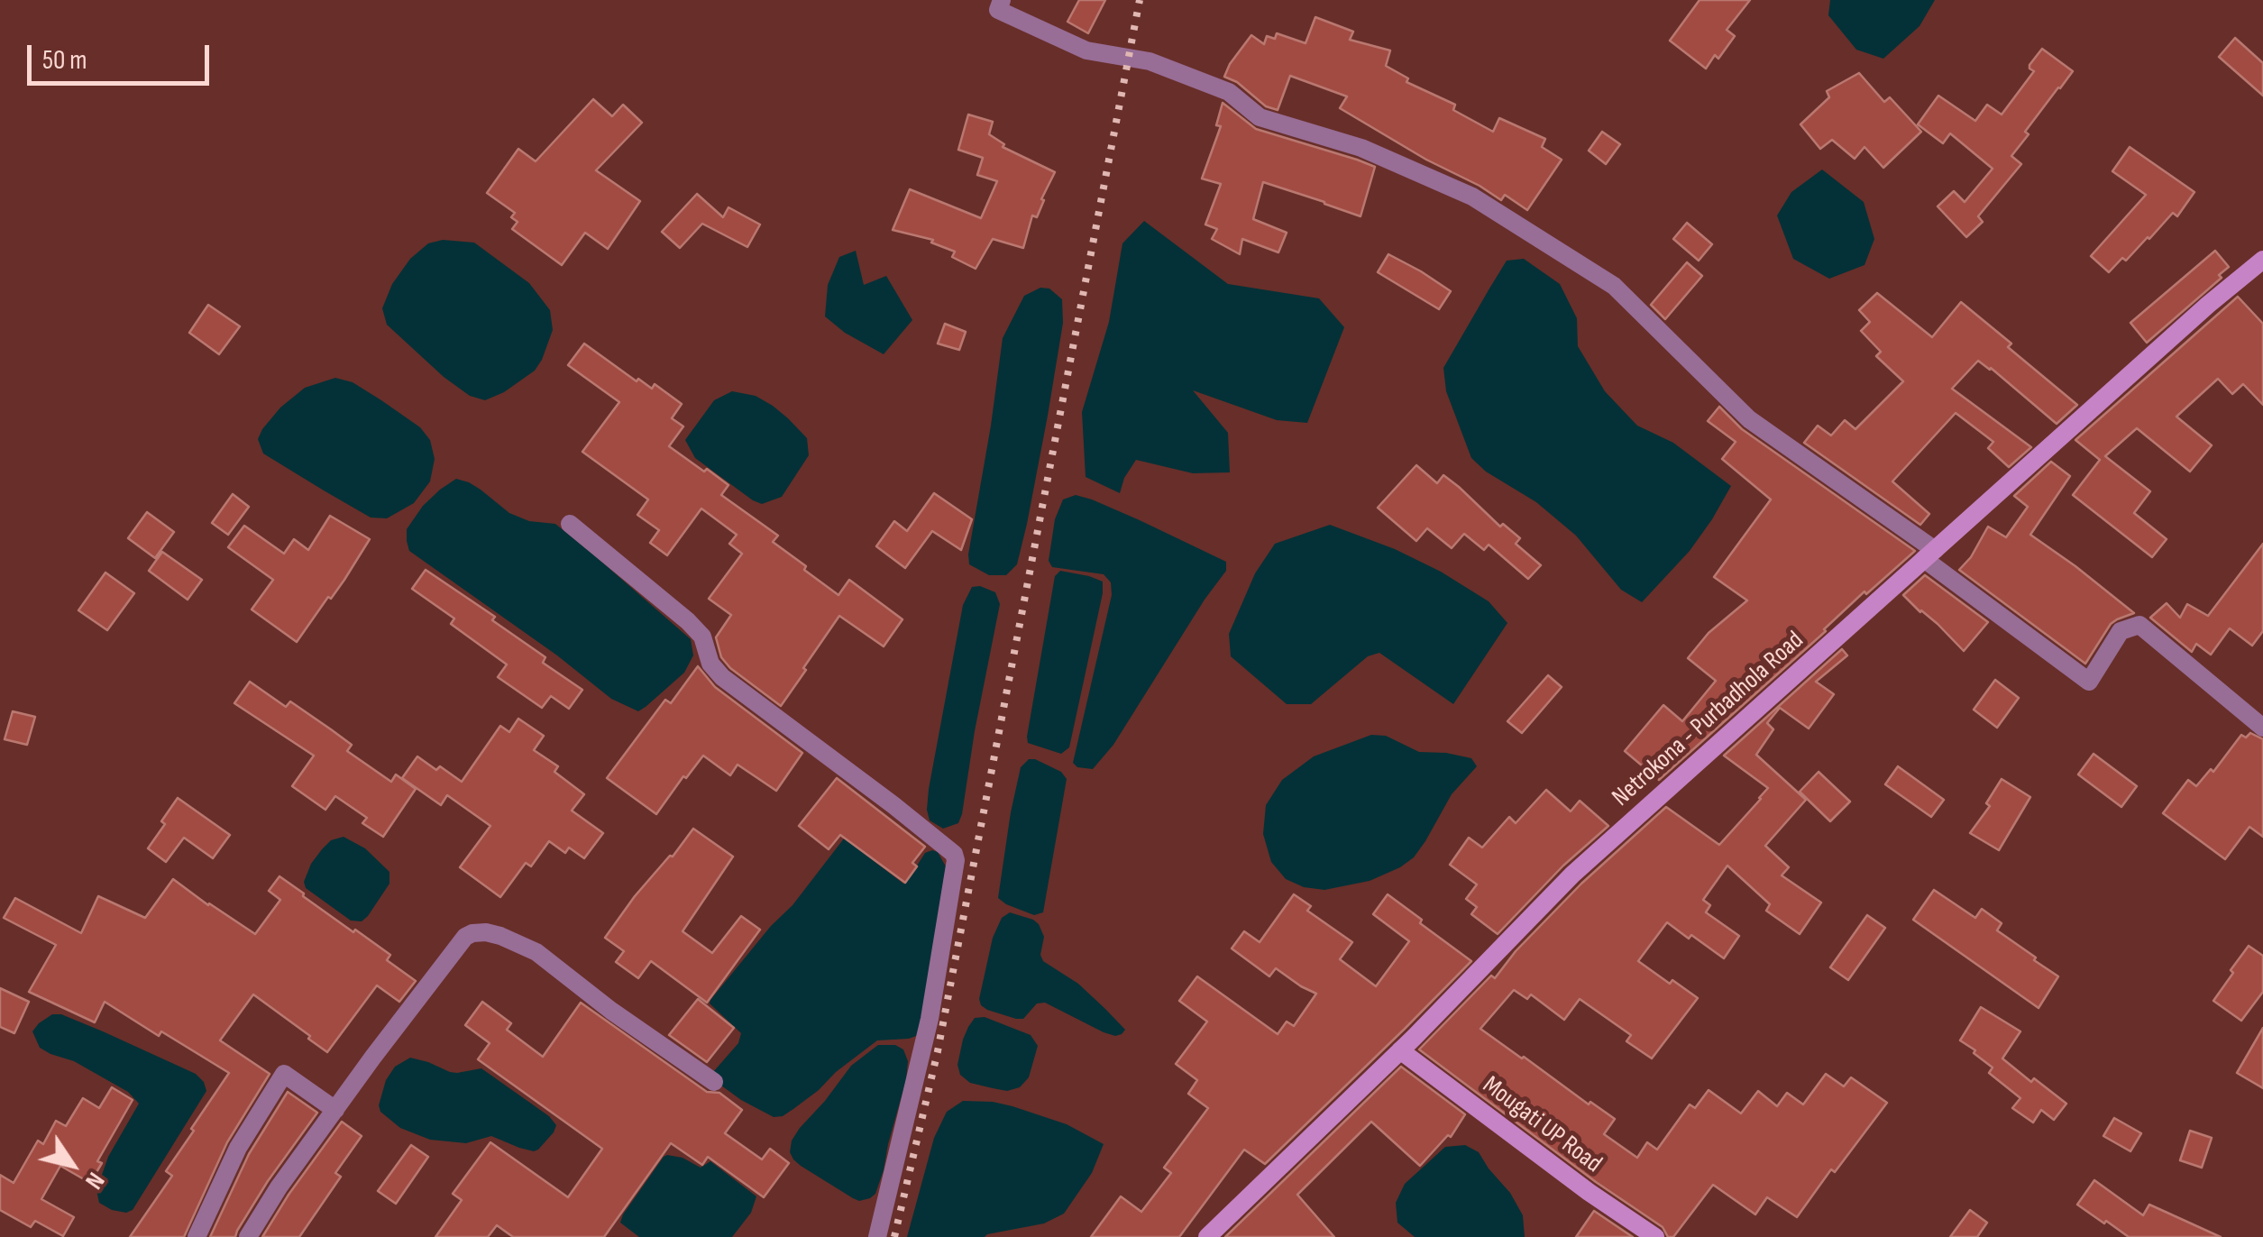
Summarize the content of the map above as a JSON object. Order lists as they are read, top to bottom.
{
  "streets": {
    "main road": ["Netrokona - Purbadhola Road", "Mougati UP Road"]
  },
  "crossings": [
    ["Netrokona - Purbadhola Road", "Mougati UP Road"]
  ],
  "scale_bar": "50 m",
  "north": "bottom right"
}
